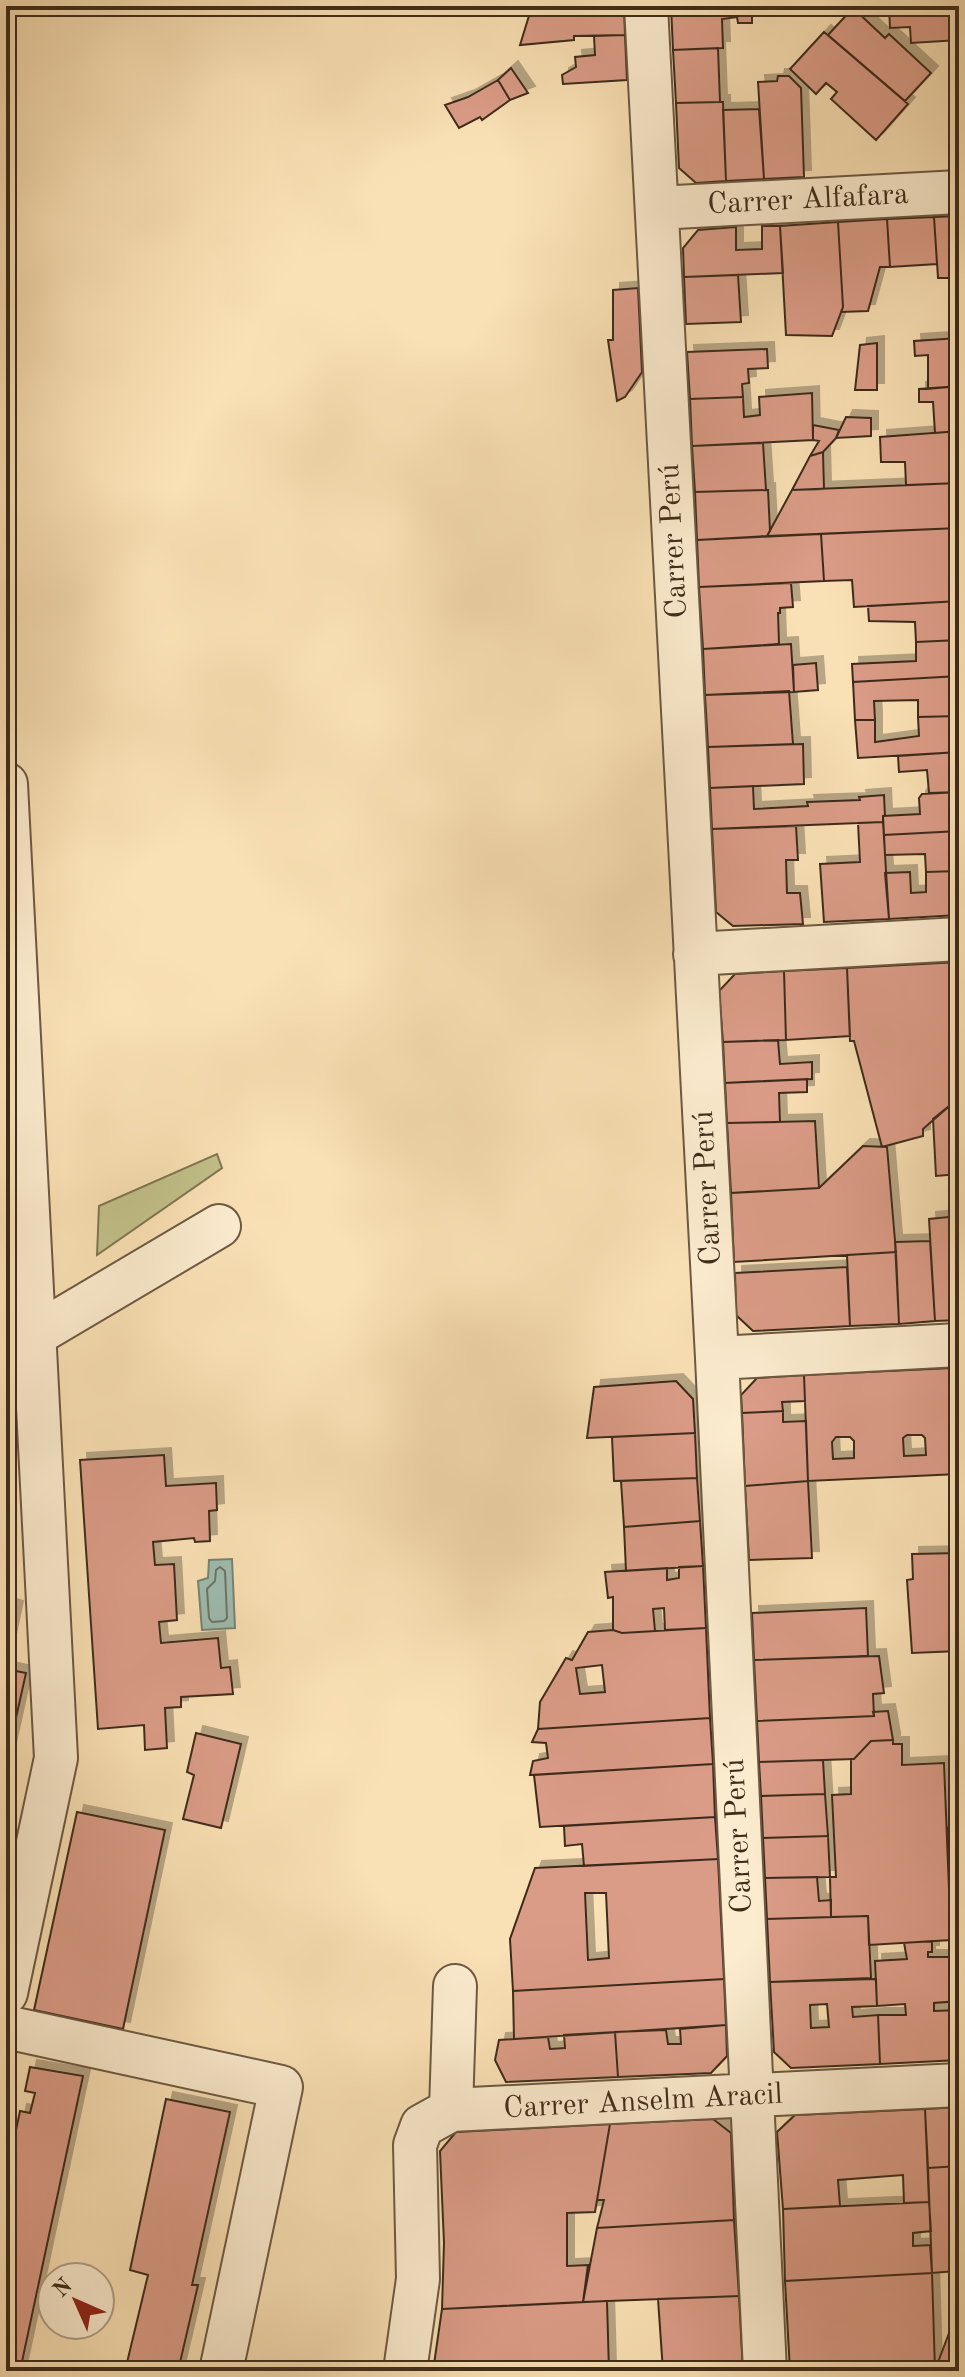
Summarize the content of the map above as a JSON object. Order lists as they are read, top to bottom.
{
  "streets": {
    "street": ["Carrer Alfafara", "Carrer Perú", "Carrer Anselm Aracil"]
  },
  "crossings": [
    ["Carrer Alfafara", "Carrer Perú"],
    ["Carrer Perú", "Carrer Anselm Aracil"]
  ],
  "north": "top left"
}
